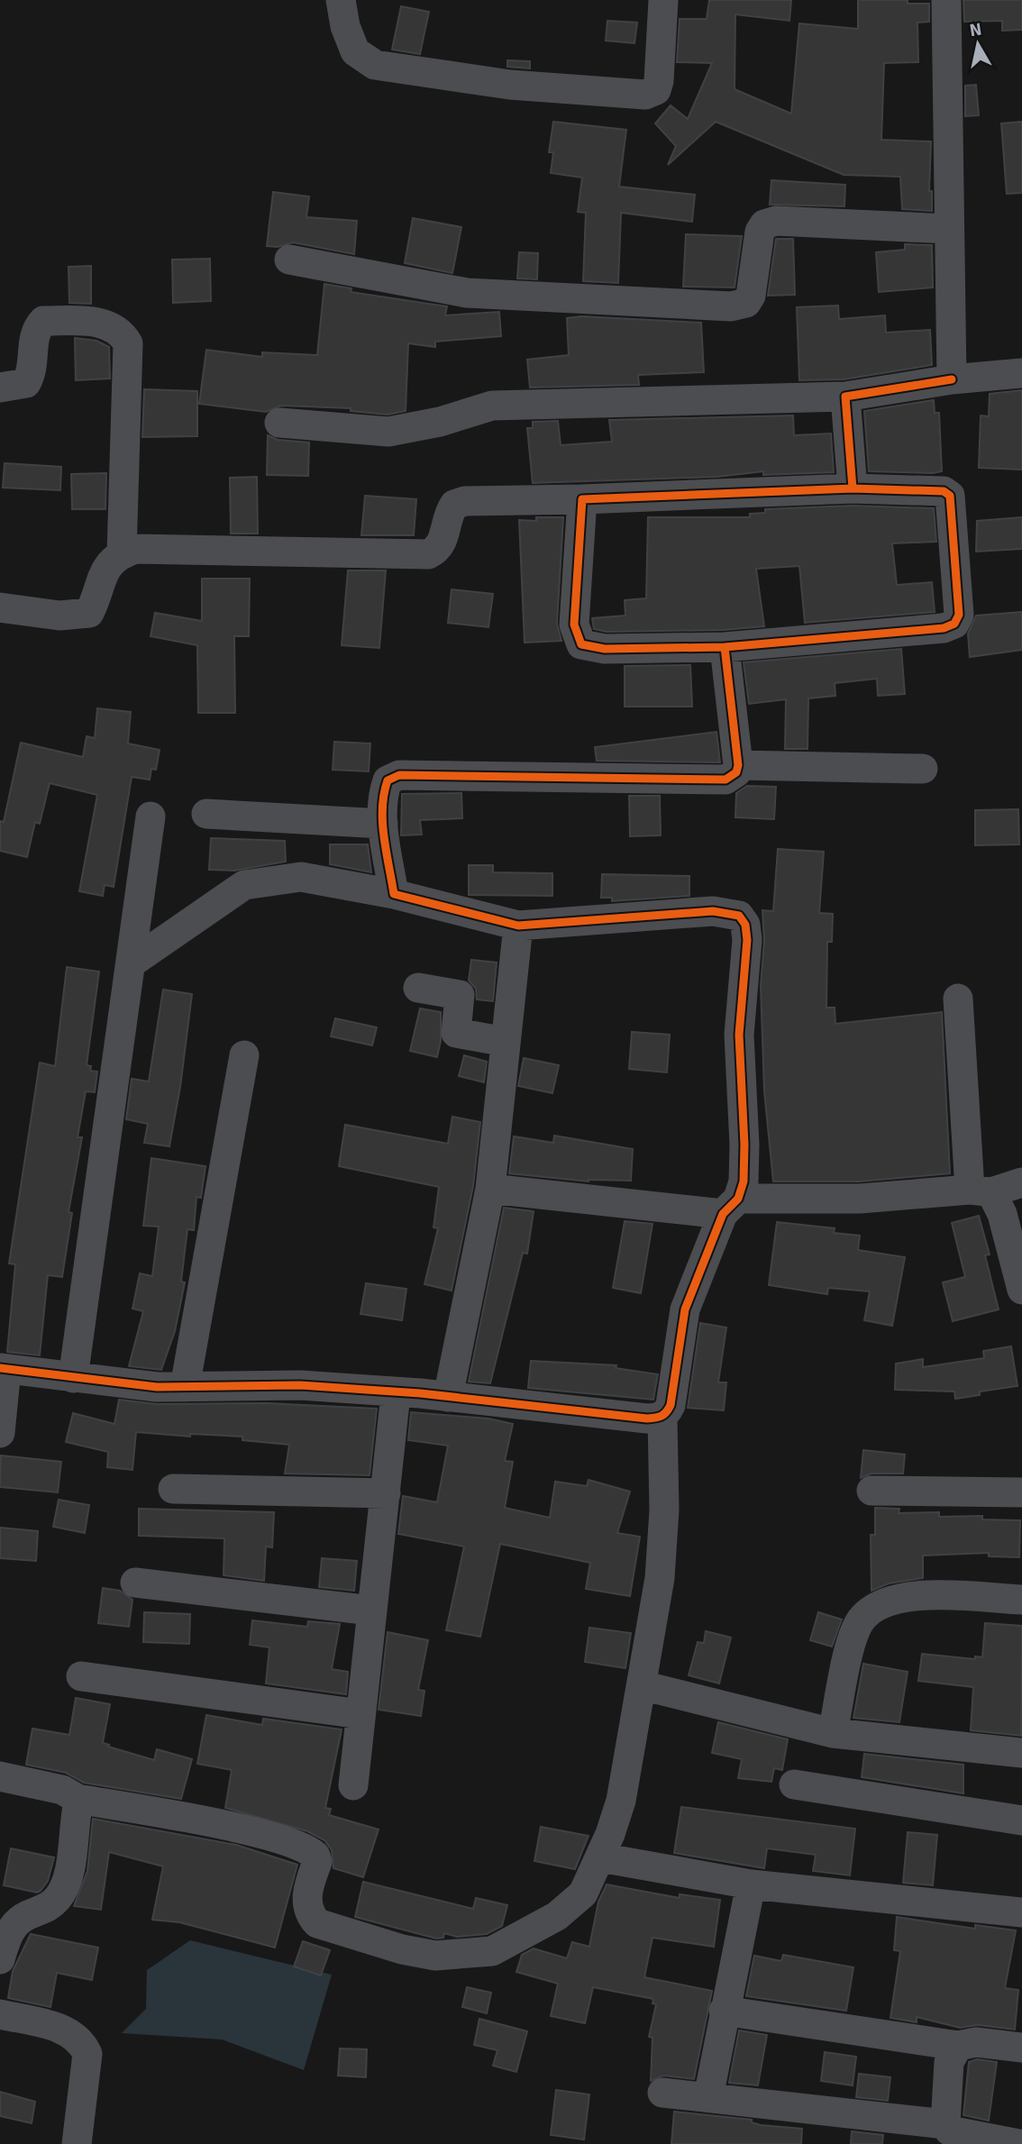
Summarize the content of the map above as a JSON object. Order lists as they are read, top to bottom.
{
  "north": "top"
}
